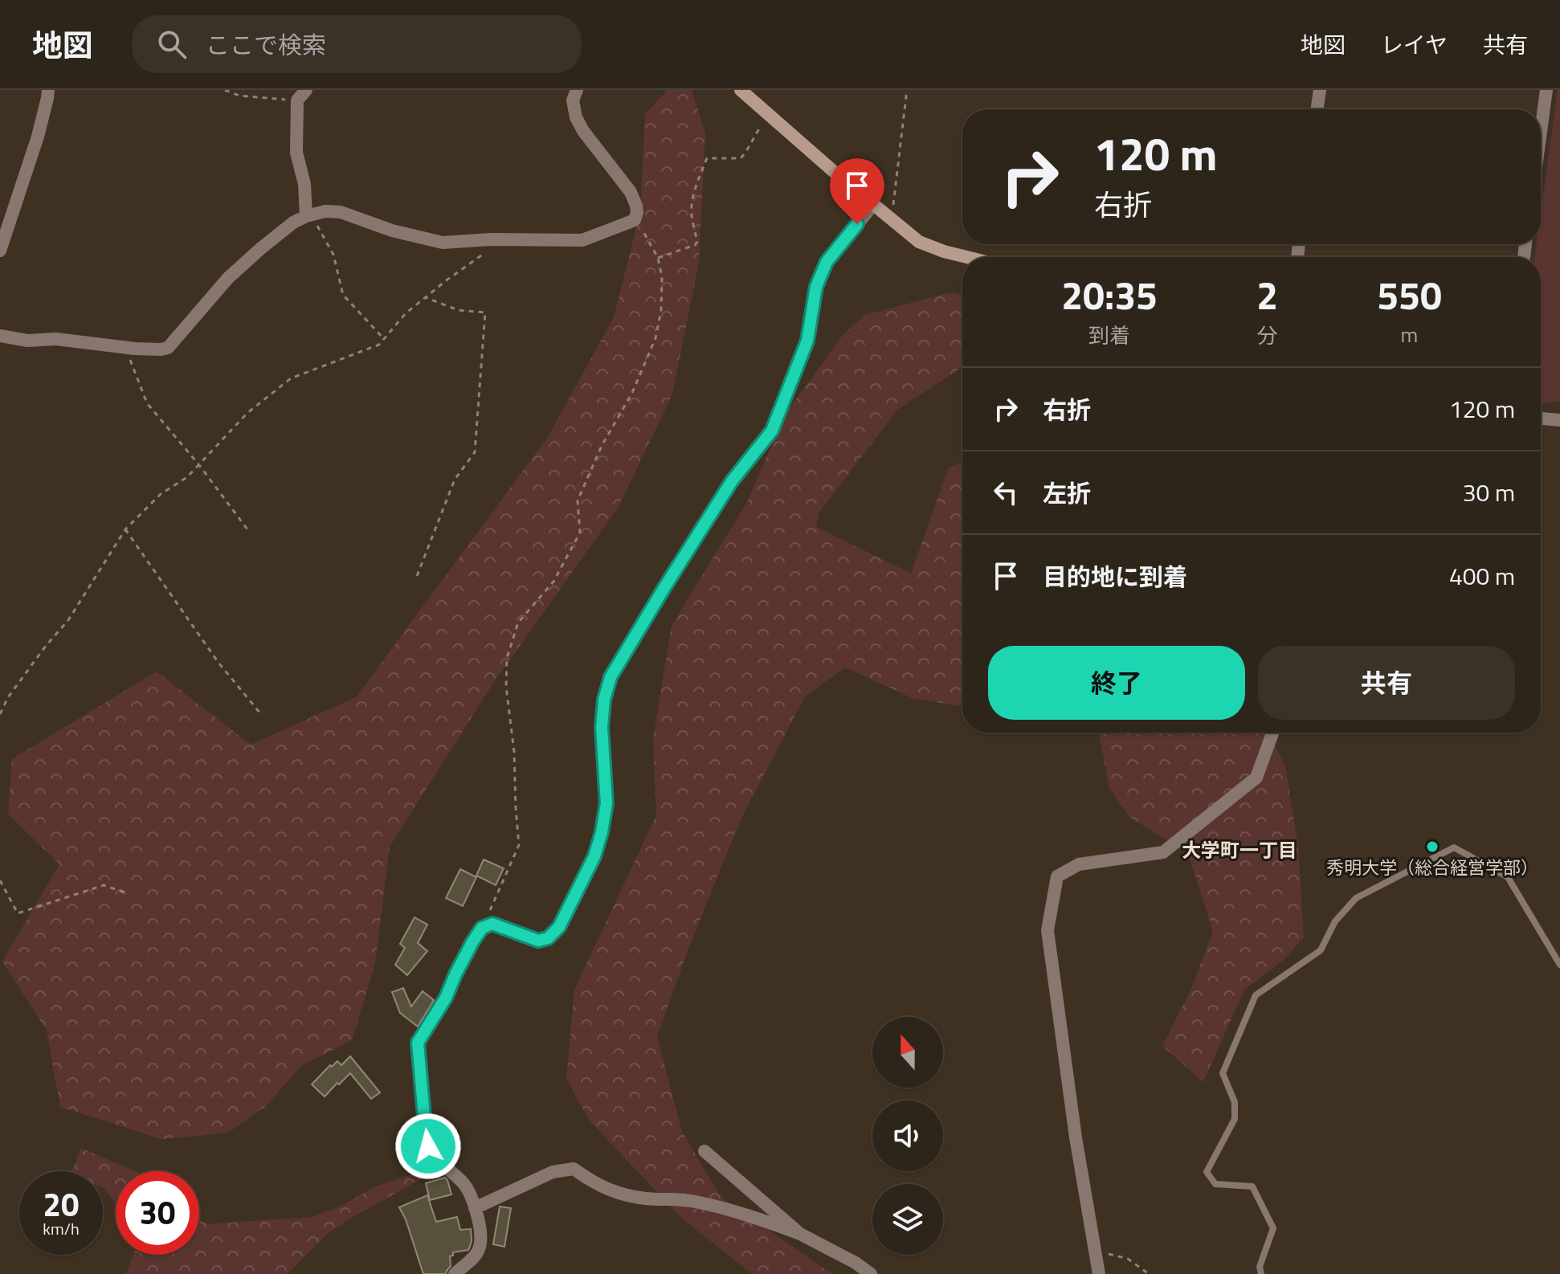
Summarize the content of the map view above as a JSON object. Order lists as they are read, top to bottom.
{
  "districts": ["大学町一丁目"],
  "places": ["秀明大学（総合経営学部）"],
  "north": "top",
  "page": {
    "header": "地図",
    "search": "ここで検索",
    "nav": ["地図", "レイヤ", "共有"],
    "turn": ["120 m", "右折"],
    "eta": [
      "20:35",
      "到着",
      "2",
      "分",
      "550",
      "m"
    ],
    "list": [
      {
        "name": "右折",
        "value": "120 m"
      },
      {
        "name": "左折",
        "value": "30 m"
      },
      {
        "name": "目的地に到着",
        "value": "400 m"
      }
    ],
    "buttons": ["終了", "共有"],
    "speed": "20 km/h",
    "limit": "30"
  }
}
